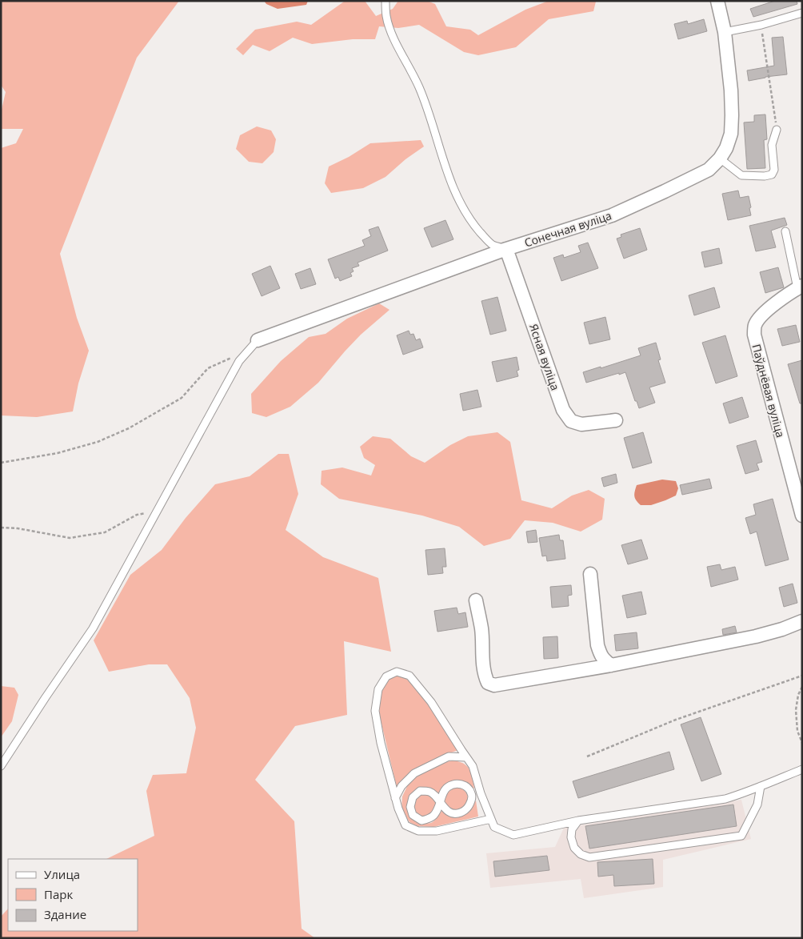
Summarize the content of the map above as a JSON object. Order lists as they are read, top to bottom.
{
  "streets": {
    "street": ["Сонечная вуліца", "Ясная вуліца", "Паўднёвая вуліца"]
  },
  "crossings": [
    ["Сонечная вуліца", "Ясная вуліца"]
  ],
  "legend": ["Улица", "Парк", "Здание"]
}
